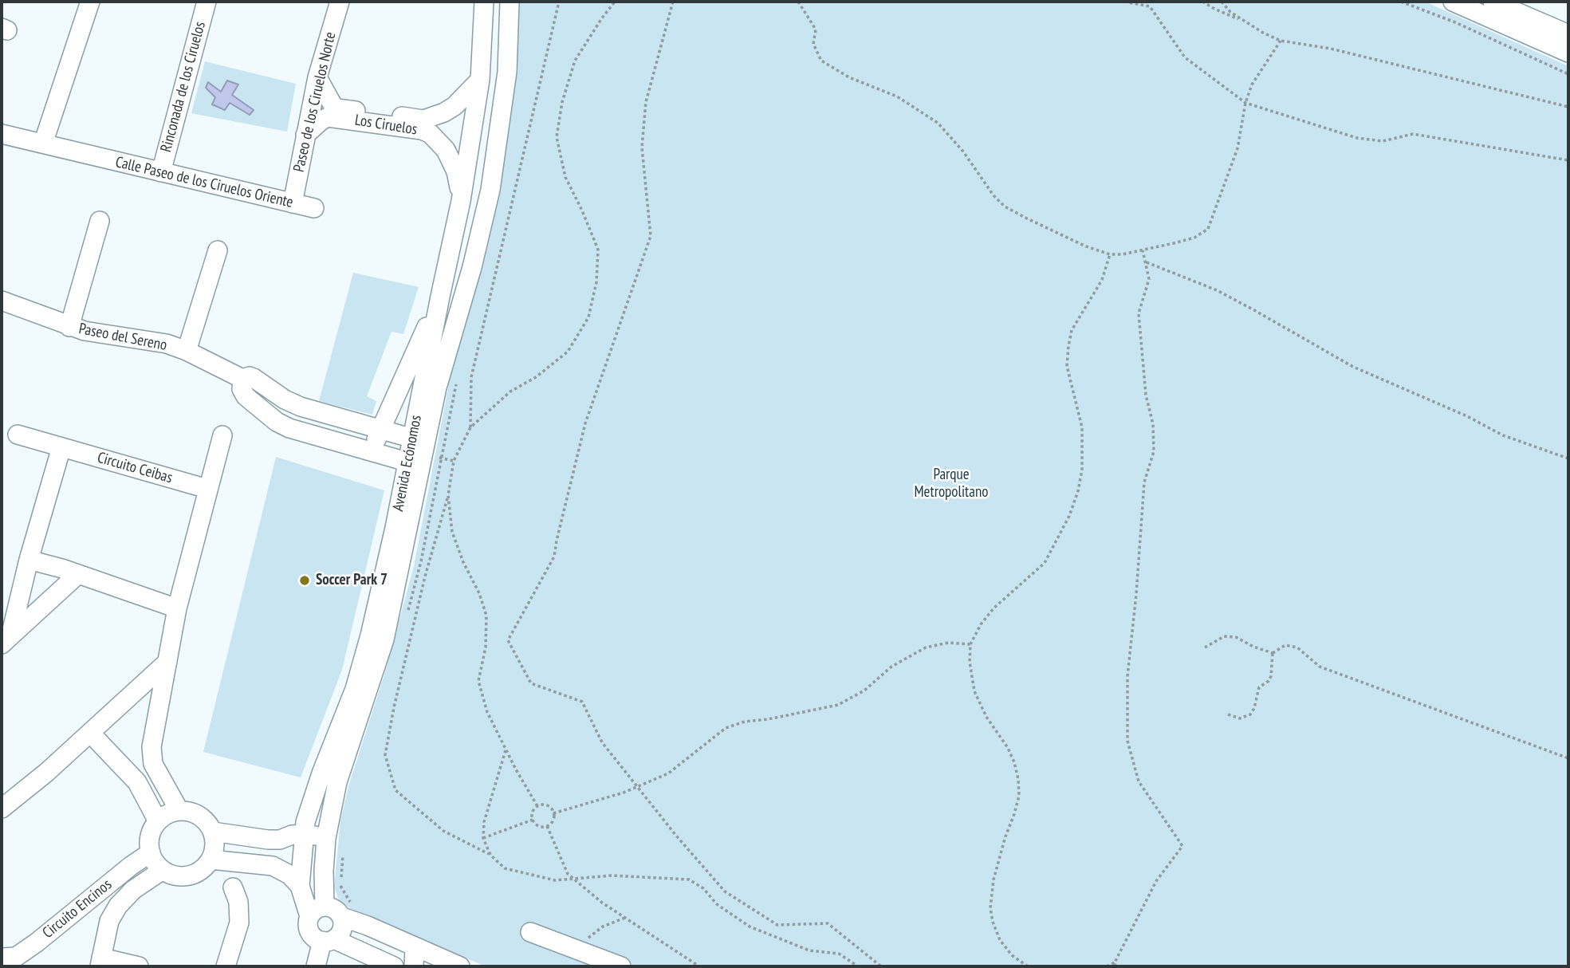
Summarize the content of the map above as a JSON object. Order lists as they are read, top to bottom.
{
  "streets": {
    "street": [
      "Rinconada de los Ciruelos",
      "Paseo de los Ciruelos Norte",
      "Los Ciruelos",
      "Calle Paseo de los Ciruelos Oriente",
      "Paseo del Sereno",
      "Avenida Ecónomos",
      "Circuito Ceibas",
      "Circuito Encinos"
    ]
  },
  "crossings": [
    ["Rinconada de los Ciruelos", "Calle Paseo de los Ciruelos Oriente"],
    ["Paseo de los Ciruelos Norte", "Los Ciruelos"],
    ["Paseo de los Ciruelos Norte", "Calle Paseo de los Ciruelos Oriente"],
    ["Los Ciruelos", "Avenida Ecónomos"],
    ["Paseo del Sereno", "Avenida Ecónomos"]
  ],
  "parks": ["Parque Metropolitano"],
  "places": ["Soccer Park 7"]
}
